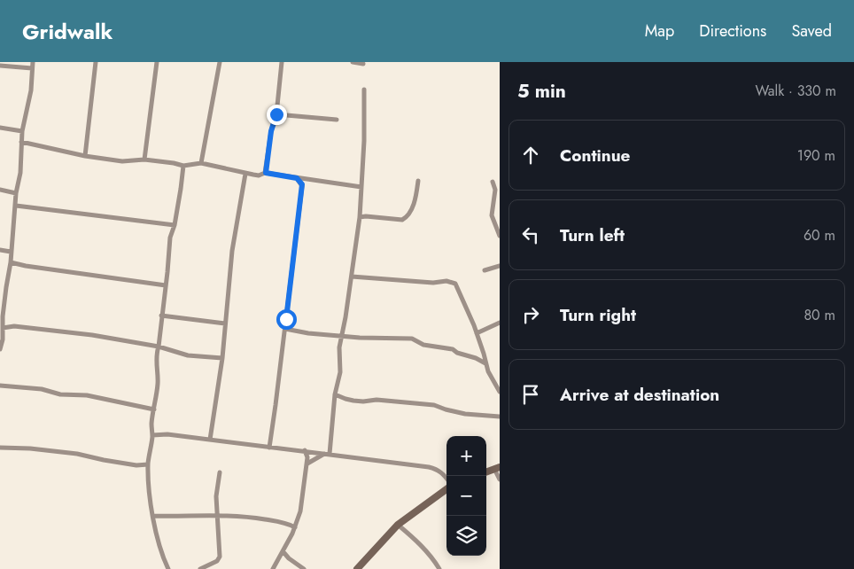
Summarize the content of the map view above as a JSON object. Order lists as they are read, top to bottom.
{
  "page": {
    "header": "Gridwalk",
    "nav": ["Map", "Directions", "Saved"],
    "heading": ["5 min", "Walk · 330 m"],
    "list": [
      ["Continue", "190 m"],
      ["Turn left", "60 m"],
      ["Turn right", "80 m"],
      "Arrive at destination"
    ],
    "map_buttons": ["+", "−"]
  }
}
